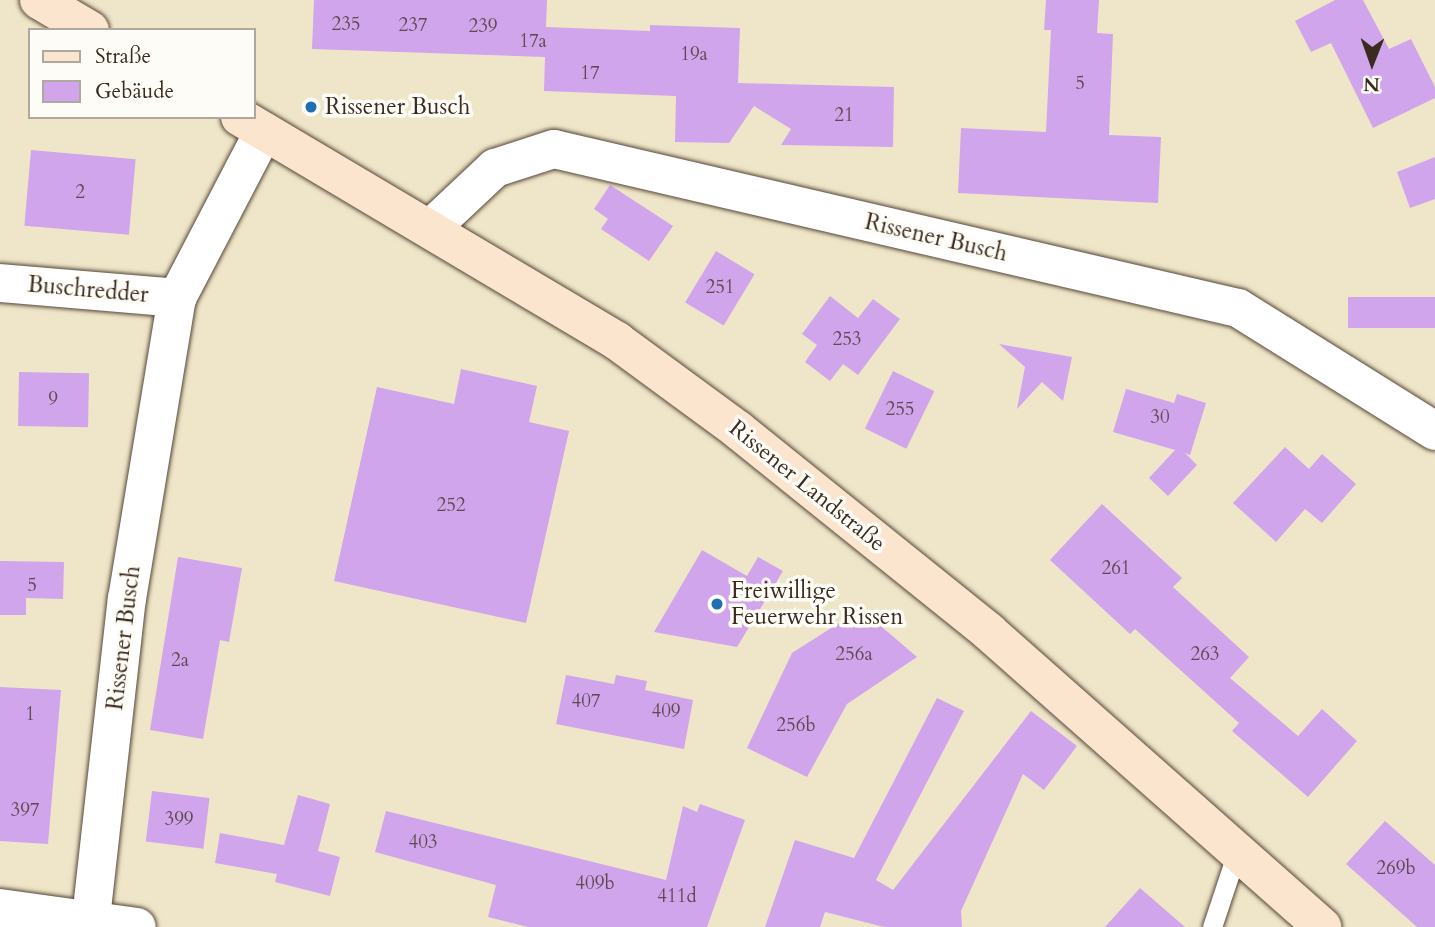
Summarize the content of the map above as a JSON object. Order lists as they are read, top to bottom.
{
  "streets": {
    "street": ["Rissener Busch", "Buschredder", "Rissener Landstraße"]
  },
  "crossings": [
    ["Rissener Busch", "Buschredder"],
    ["Rissener Busch", "Rissener Landstraße"]
  ],
  "places": ["Rissener Busch", "Freiwillige Feuerwehr Rissen"],
  "house_numbers": [
    "235",
    "237",
    "239",
    "17a",
    "19a",
    "17",
    "5",
    "21",
    "2",
    "251",
    "253",
    "9",
    "255",
    "30",
    "252",
    "261",
    "5",
    "256a",
    "263",
    "2a",
    "407",
    "409",
    "1",
    "256b",
    "397",
    "399",
    "403",
    "269b",
    "409b",
    "411d"
  ],
  "legend": ["Straße", "Gebäude"],
  "north": "bottom"
}
